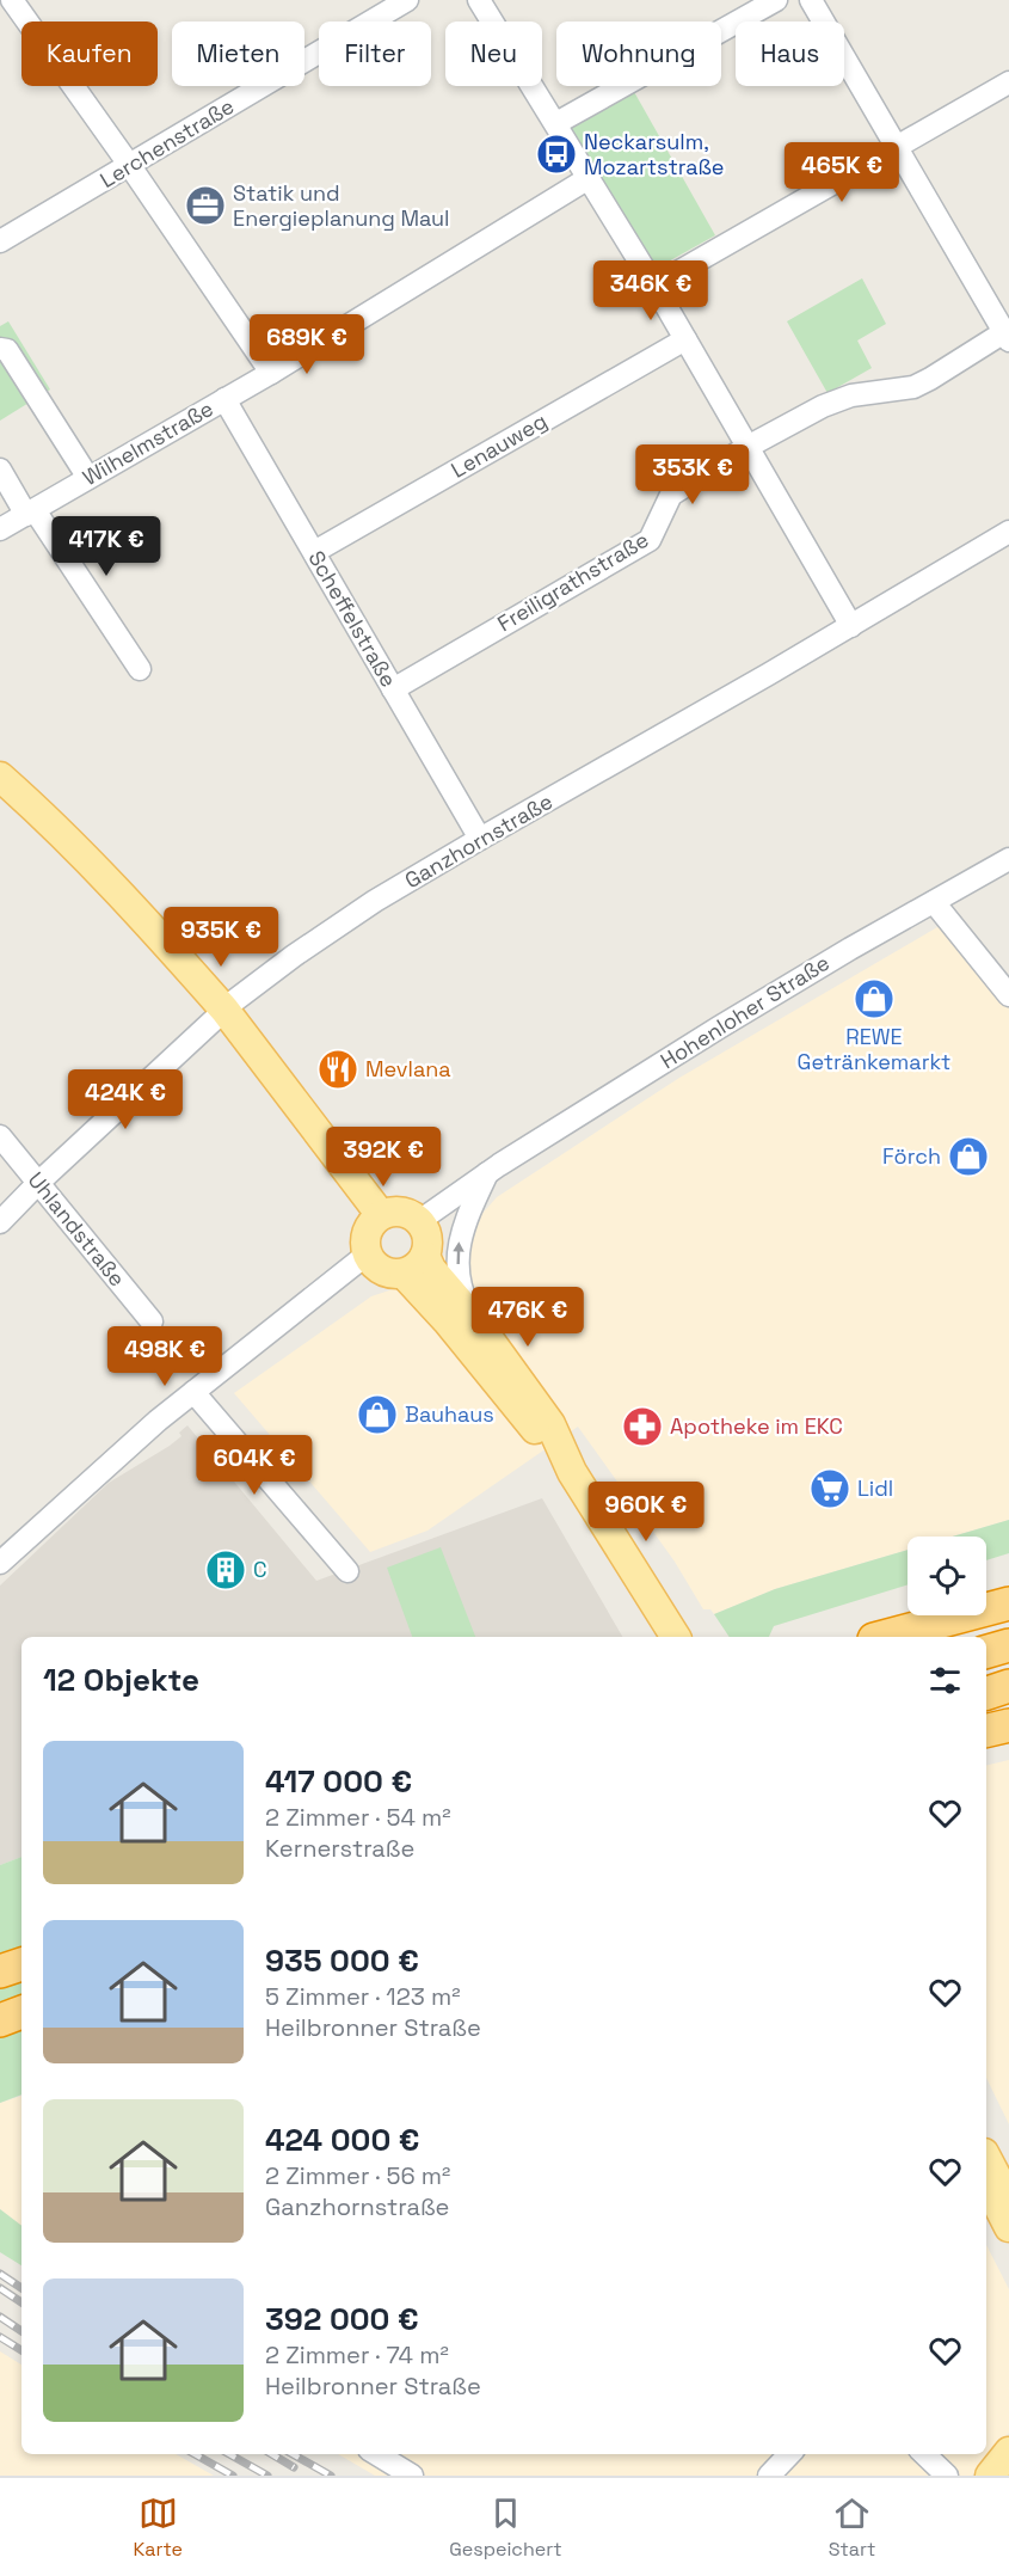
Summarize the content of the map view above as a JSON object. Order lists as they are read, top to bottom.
{
  "streets": {
    "street": [
      "Lerchenstraße",
      "Wilhelmstraße",
      "Lenauweg",
      "Freiligrathstraße",
      "Scheffelstraße",
      "Ganzhornstraße",
      "Hohenloher Straße",
      "Uhlandstraße"
    ]
  },
  "crossings": [
    ["Wilhelmstraße", "Scheffelstraße"],
    ["Lenauweg", "Scheffelstraße"],
    ["Freiligrathstraße", "Scheffelstraße"],
    ["Scheffelstraße", "Ganzhornstraße"],
    ["Ganzhornstraße", "Uhlandstraße"]
  ],
  "places": {
    "bus stop": ["Neckarsulm, Mozartstraße"],
    "office": ["Statik und Energieplanung Maul"],
    "shop": ["REWE Getränkemarkt", "Förch", "Bauhaus"],
    "restaurant": ["Mevlana"],
    "pharmacy": ["Apotheke im EKC"],
    "supermarket": ["Lidl"],
    "building": ["C"]
  },
  "page": {
    "chip": [
      "Kaufen",
      "Mieten",
      "Filter",
      "Neu",
      "Wohnung",
      "Haus"
    ],
    "price": [
      "465K €",
      "346K €",
      "689K €",
      "353K €",
      "417K €",
      "935K €",
      "424K €",
      "392K €",
      "476K €",
      "498K €",
      "604K €",
      "960K €"
    ],
    "heading": "12 Objekte",
    "list": [
      {
        "name": "417 000 €",
        "note": "2 Zimmer · 54 m² · Kernerstraße"
      },
      {
        "name": "935 000 €",
        "note": "5 Zimmer · 123 m² · Heilbronner Straße"
      },
      {
        "name": "424 000 €",
        "note": "2 Zimmer · 56 m² · Ganzhornstraße"
      },
      {
        "name": "392 000 €",
        "note": "2 Zimmer · 74 m² · Heilbronner Straße"
      }
    ],
    "tabs": ["Karte", "Gespeichert", "Start"]
  }
}
